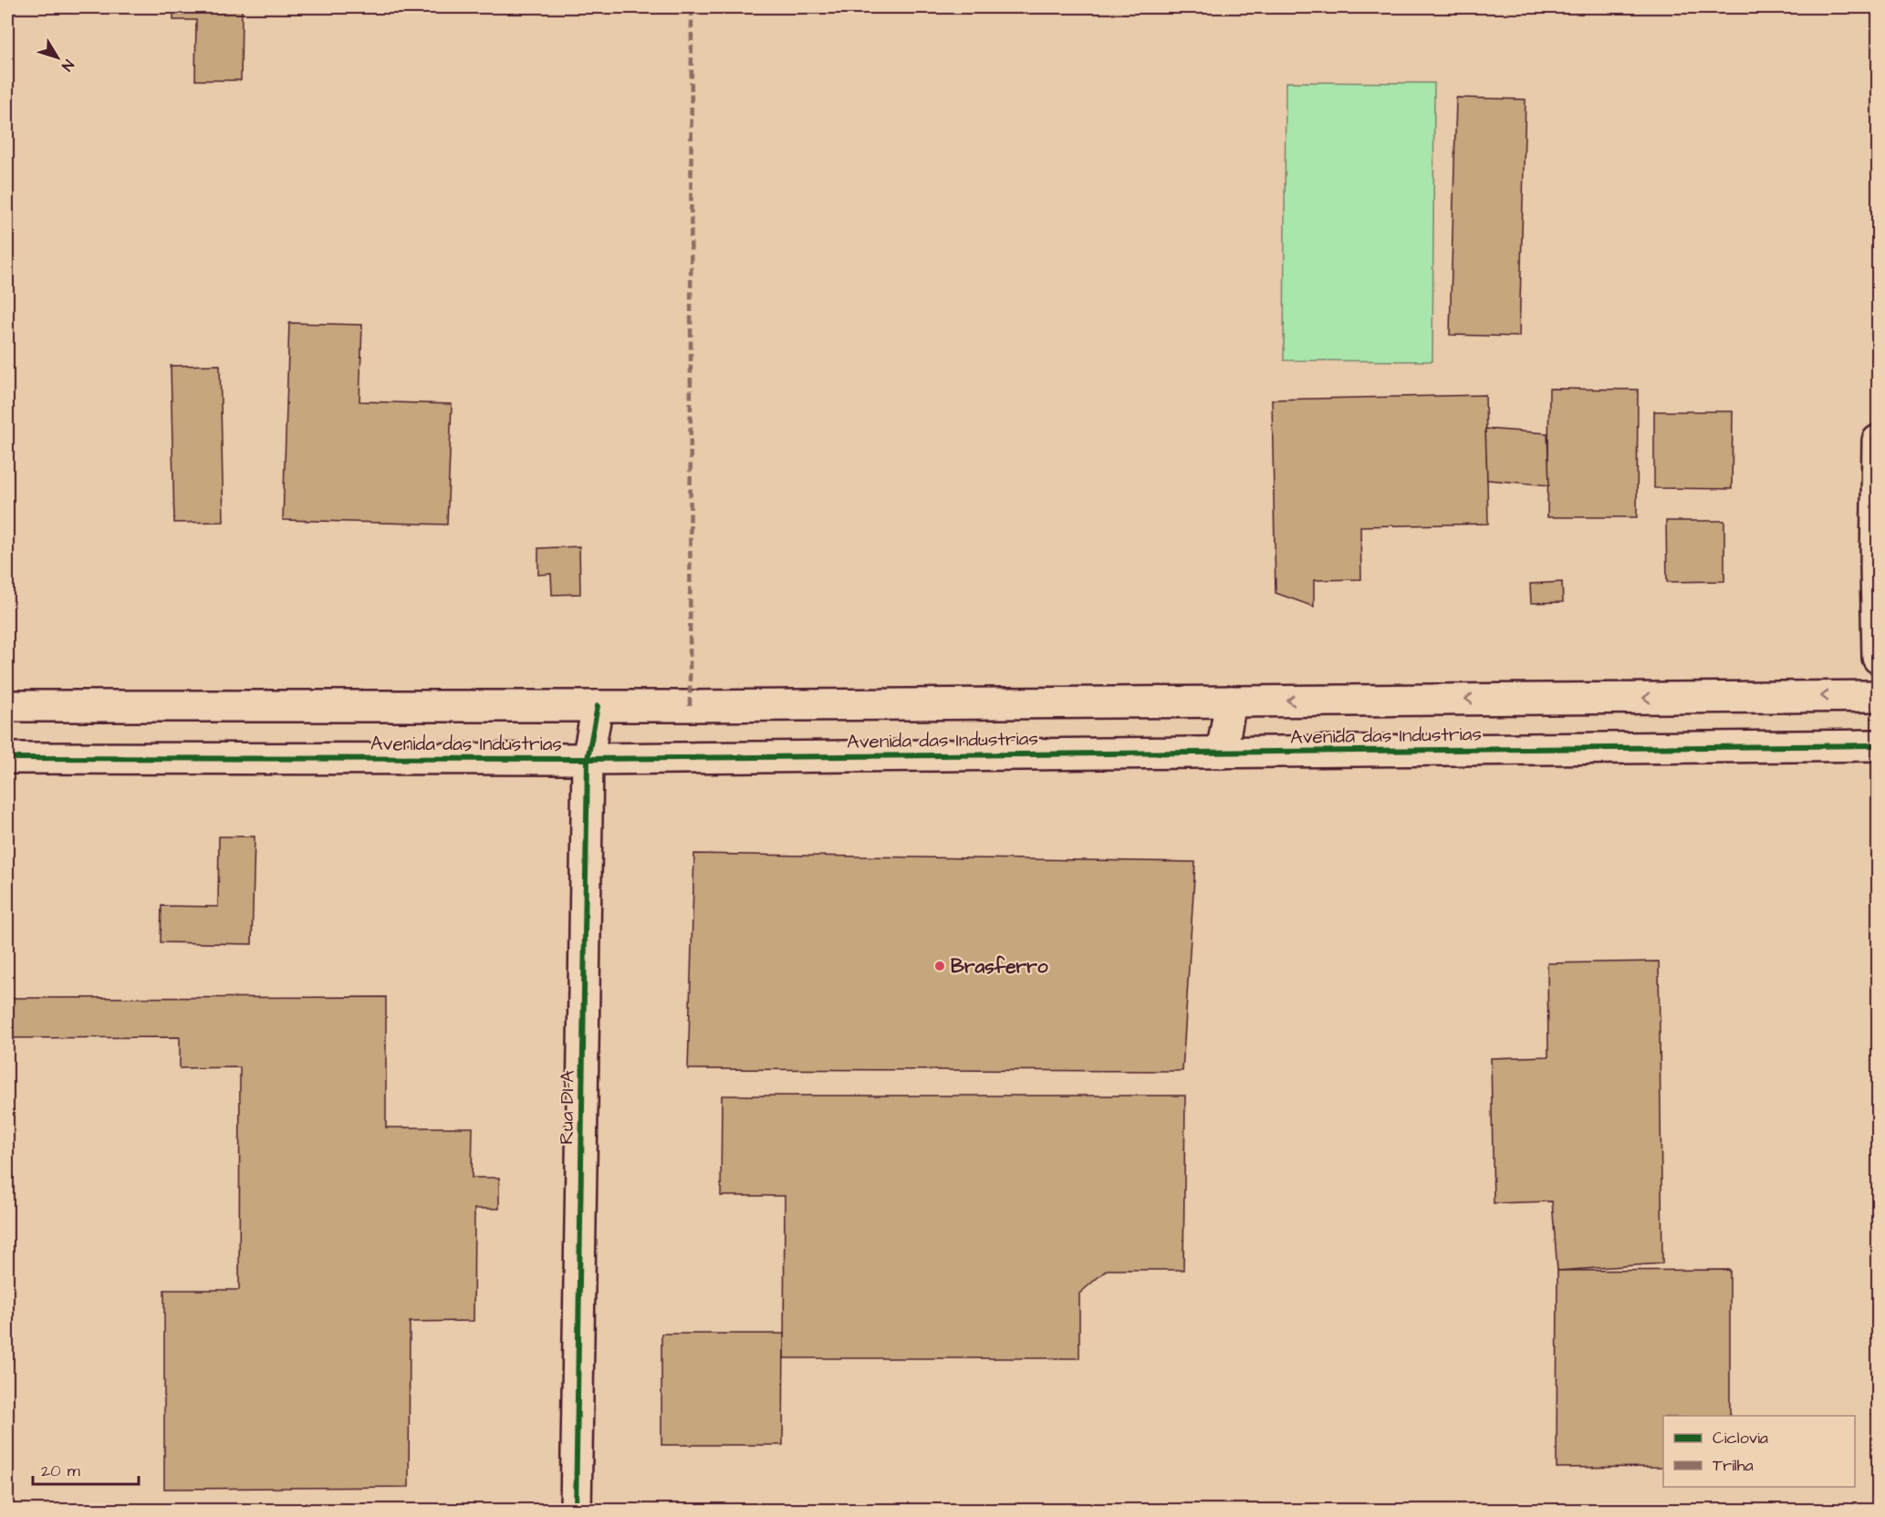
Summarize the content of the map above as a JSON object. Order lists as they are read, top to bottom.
{
  "streets": {
    "street": ["Avenida das Industrias", "Rua DI-A"]
  },
  "crossings": [
    ["Avenida das Industrias", "Rua DI-A"]
  ],
  "places": ["Brasferro"],
  "legend": ["Ciclovia", "Trilha"],
  "scale_bar": "20 m",
  "north": "bottom right"
}
